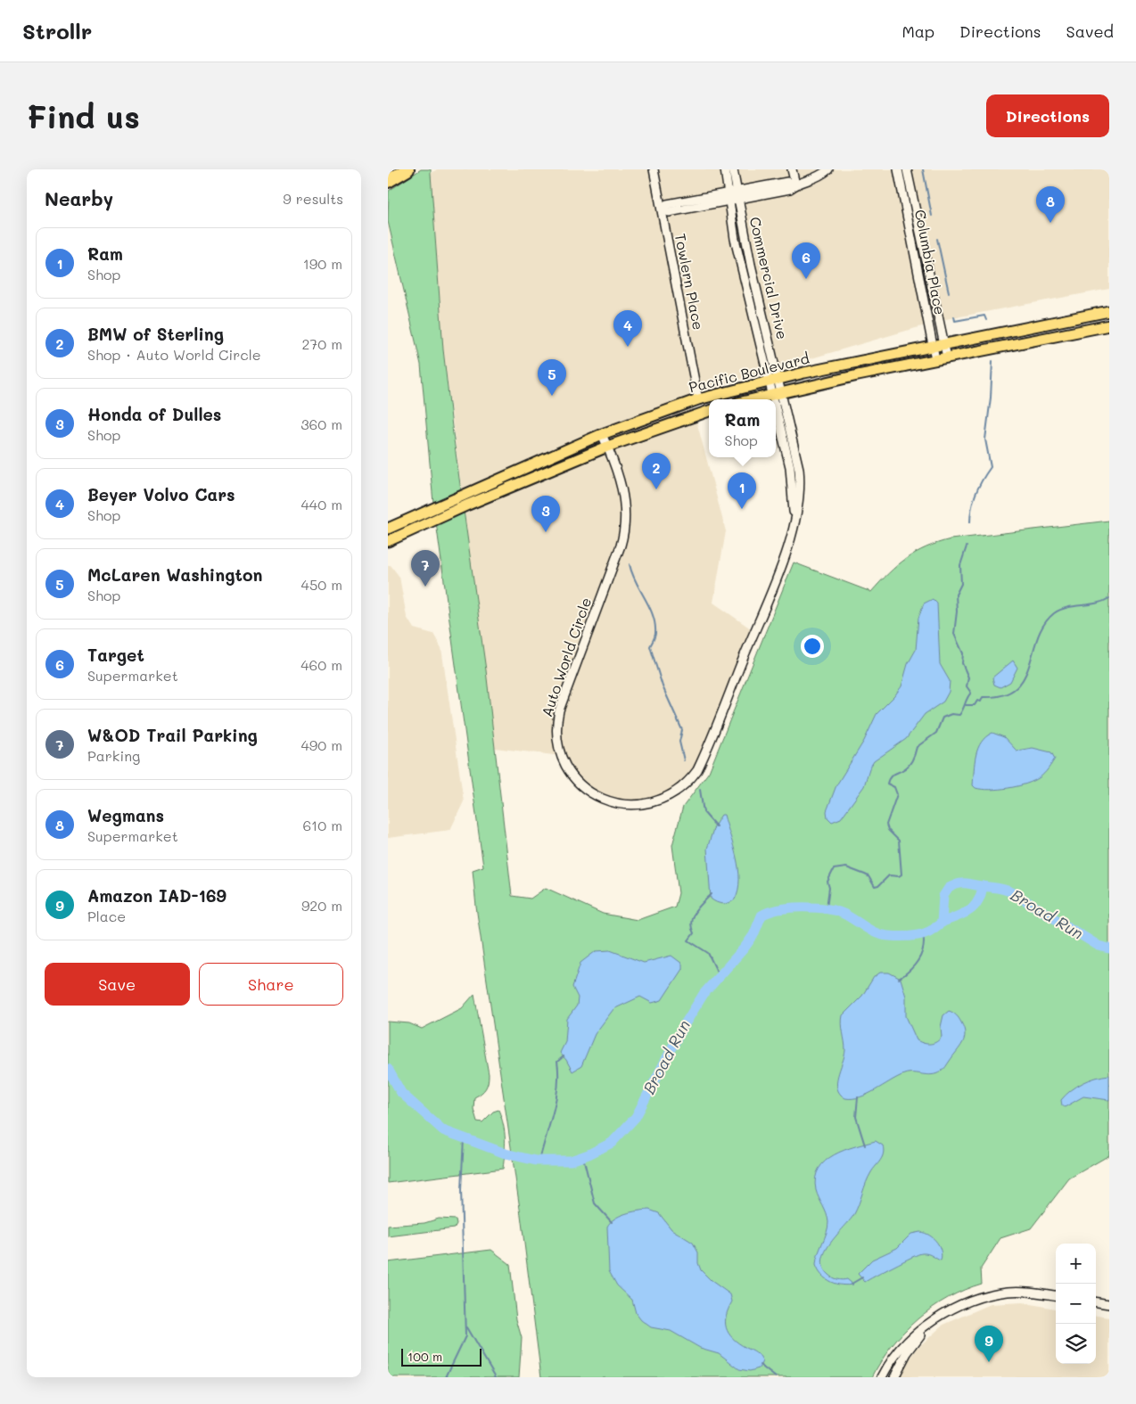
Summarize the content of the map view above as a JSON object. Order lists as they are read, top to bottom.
{
  "streets": {
    "main road": ["Pacific Boulevard"],
    "street": [
      "Columbia Place",
      "Commercial Drive",
      "Towlern Place",
      "Auto World Circle"
    ]
  },
  "crossings": [
    ["Columbia Place", "Pacific Boulevard"],
    ["Commercial Drive", "Pacific Boulevard"],
    ["Commercial Drive", "Auto World Circle"],
    ["Towlern Place", "Pacific Boulevard"],
    ["Pacific Boulevard", "Auto World Circle"]
  ],
  "water": ["Broad Run"],
  "scale_bar": "100 m",
  "page": {
    "header": "Strollr",
    "nav": ["Map", "Directions", "Saved"],
    "buttons": [
      "Directions",
      ["Save", "Share"]
    ],
    "title": "Find us",
    "heading": ["Nearby", "9 results"],
    "pins": [
      "8",
      "6",
      "4",
      "5",
      "2",
      "1",
      "3",
      "7",
      "9"
    ],
    "list": [
      {
        "mark": "1",
        "name": "Ram",
        "note": "Shop",
        "value": "190 m"
      },
      {
        "mark": "2",
        "name": "BMW of Sterling",
        "note": "Shop · Auto World Circle",
        "value": "270 m"
      },
      {
        "mark": "3",
        "name": "Honda of Dulles",
        "note": "Shop",
        "value": "360 m"
      },
      {
        "mark": "4",
        "name": "Beyer Volvo Cars",
        "note": "Shop",
        "value": "440 m"
      },
      {
        "mark": "5",
        "name": "McLaren Washington",
        "note": "Shop",
        "value": "450 m"
      },
      {
        "mark": "6",
        "name": "Target",
        "note": "Supermarket",
        "value": "460 m"
      },
      {
        "mark": "7",
        "name": "W&OD Trail Parking",
        "note": "Parking",
        "value": "490 m"
      },
      {
        "mark": "8",
        "name": "Wegmans",
        "note": "Supermarket",
        "value": "610 m"
      },
      {
        "mark": "9",
        "name": "Amazon IAD-169",
        "note": "Place",
        "value": "920 m"
      }
    ],
    "popup": ["Ram", "Shop"],
    "map_buttons": ["+", "−"],
    "scale": "100 m"
  }
}
